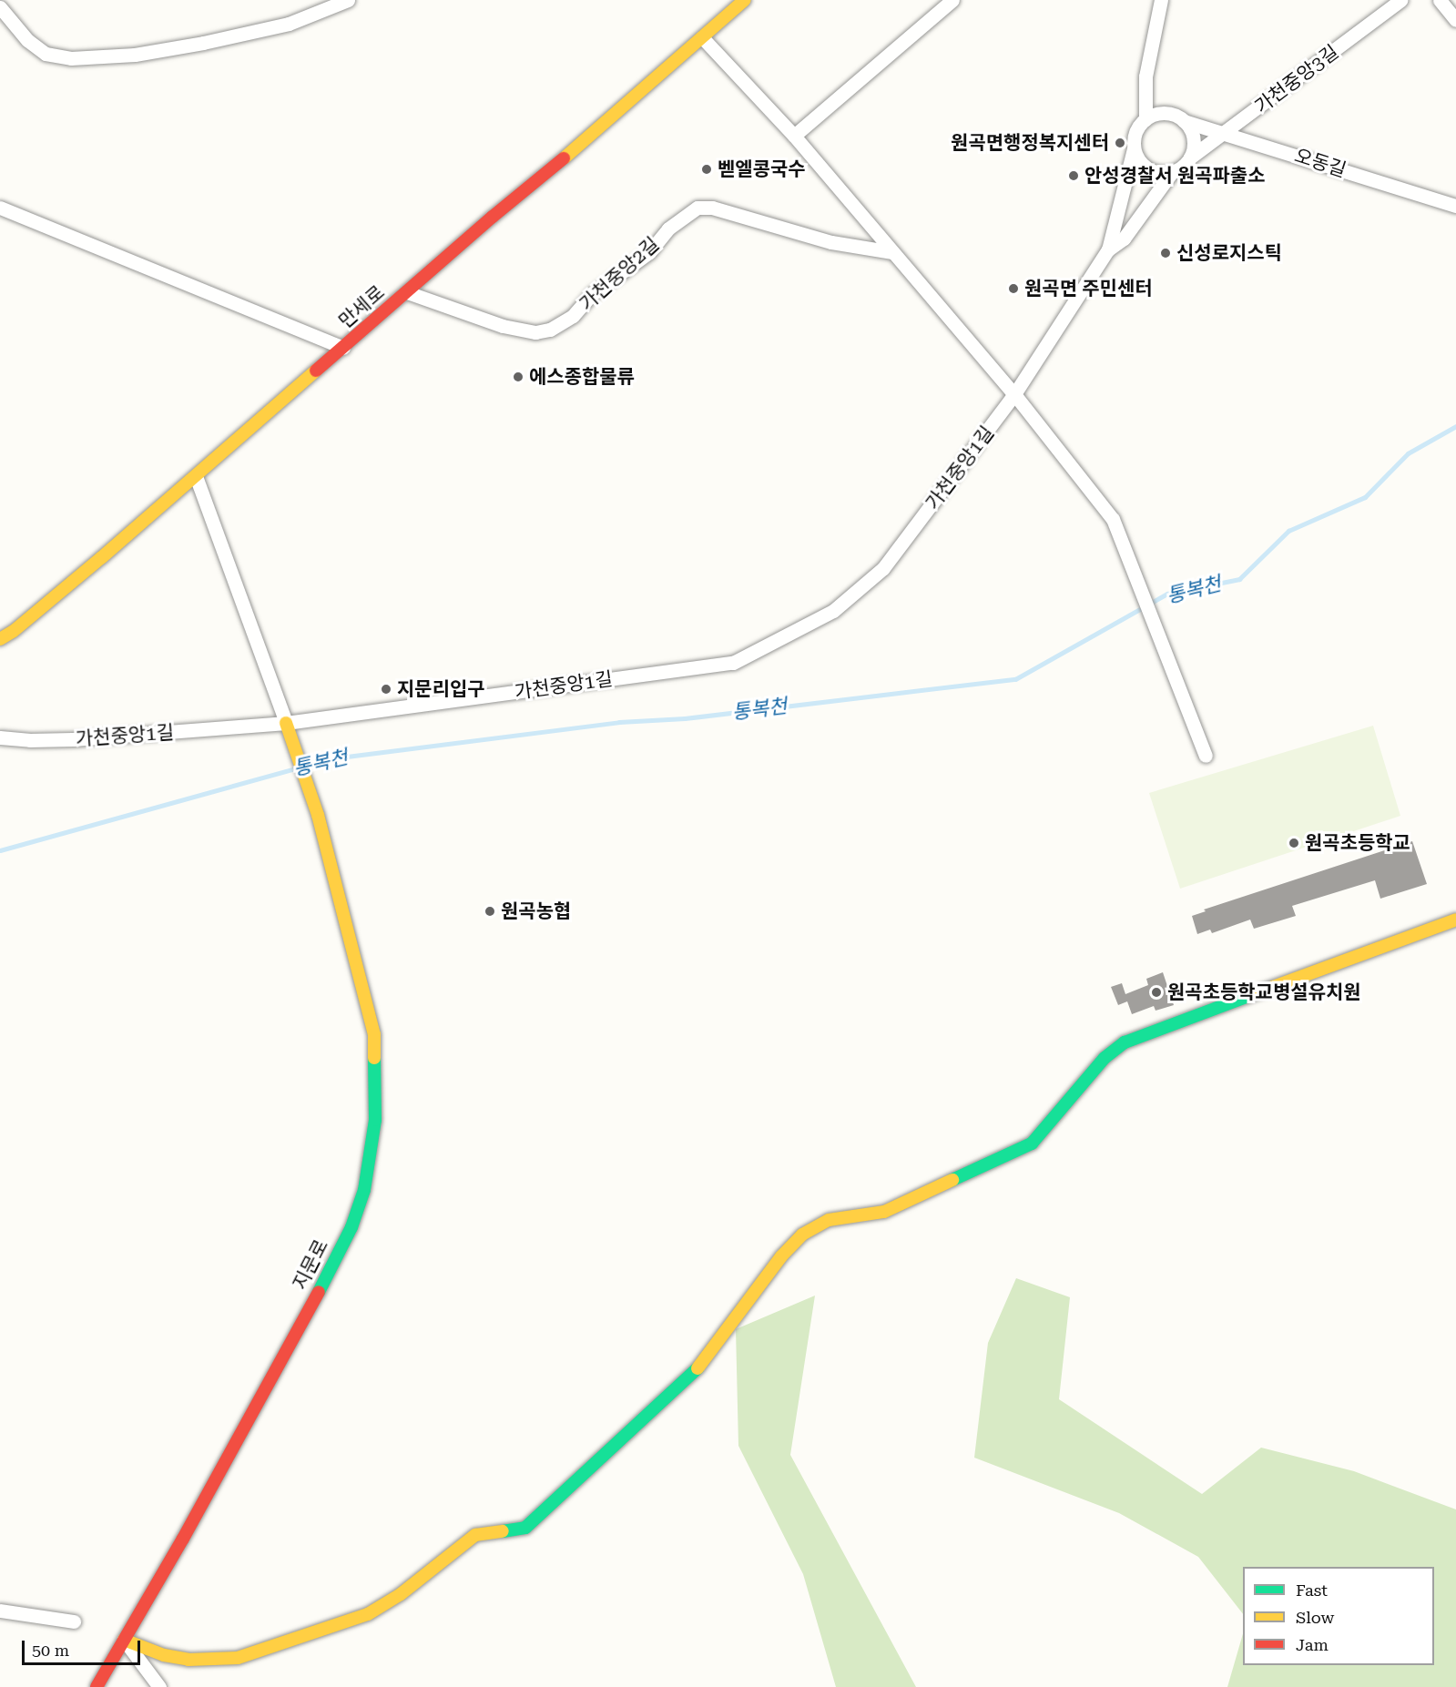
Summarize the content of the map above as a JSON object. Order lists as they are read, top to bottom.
{
  "streets": {
    "street": [
      "가천중앙3길",
      "오동길",
      "가천중앙2길",
      "만세로",
      "가천중앙1길",
      "지문로"
    ]
  },
  "crossings": [
    ["가천중앙3길", "오동길"],
    ["가천중앙3길", "가천중앙1길"],
    ["오동길", "가천중앙1길"],
    ["가천중앙2길", "만세로"],
    ["가천중앙1길", "지문로"]
  ],
  "water": ["통복천"],
  "places": [
    "원곡면행정복지센터",
    "벧엘콩국수",
    "안성경찰서 원곡파출소",
    "신성로지스틱",
    "원곡면 주민센터",
    "에스종합물류",
    "지문리입구",
    "원곡초등학교",
    "원곡농협",
    "원곡초등학교병설유치원"
  ],
  "legend": ["Fast", "Slow", "Jam"],
  "scale_bar": "50 m"
}
